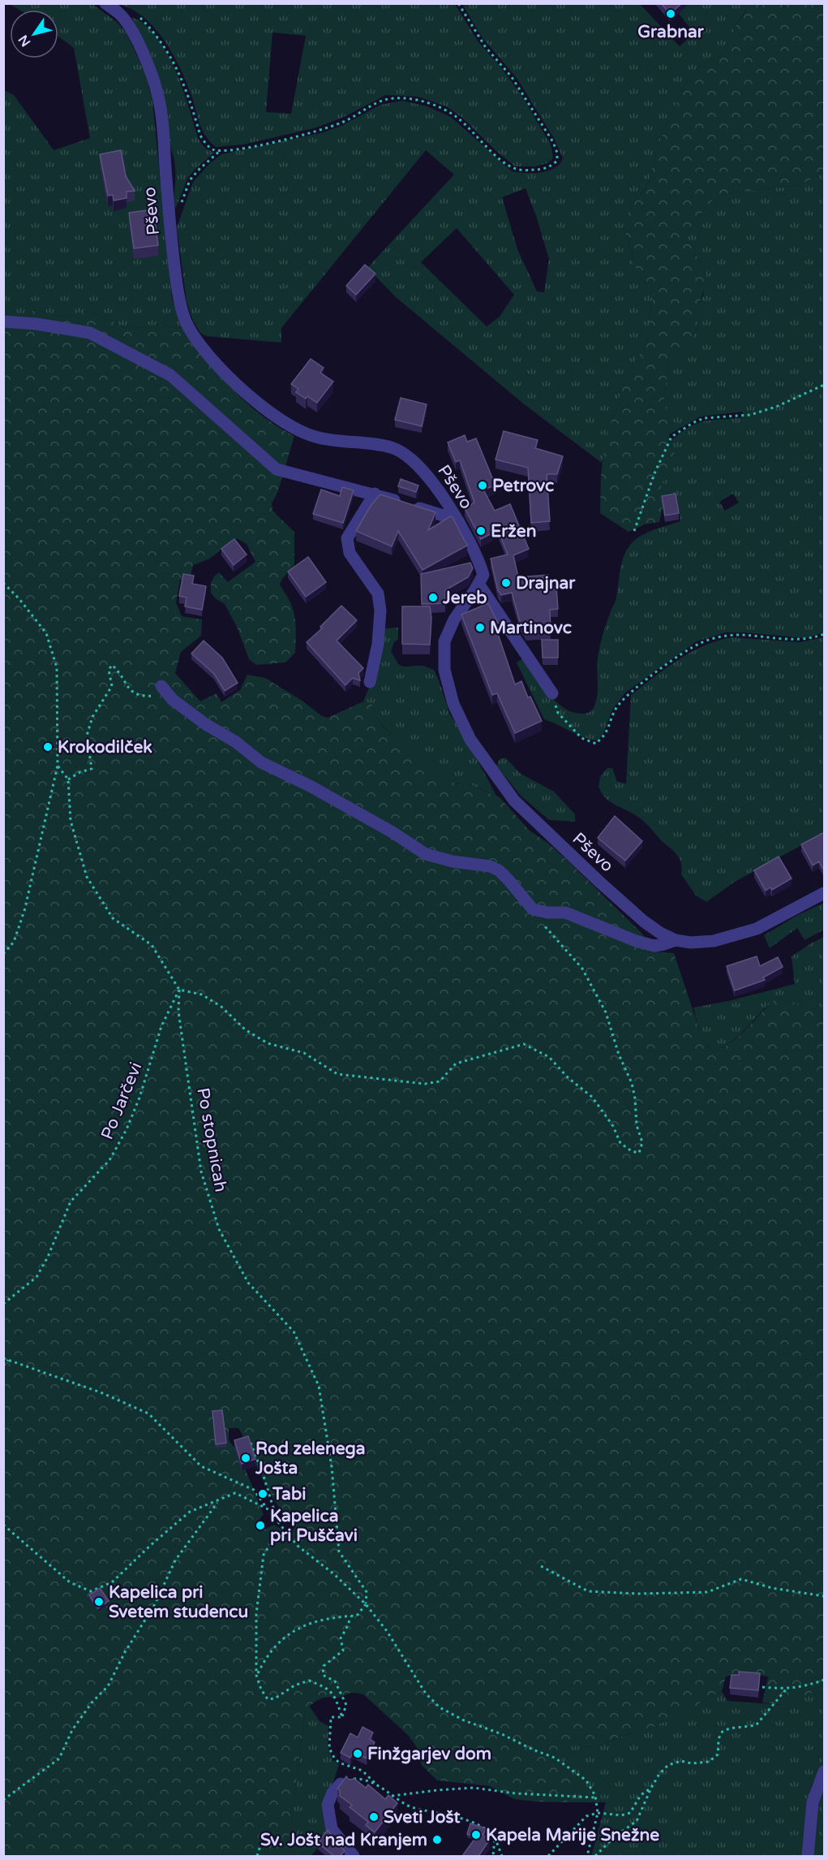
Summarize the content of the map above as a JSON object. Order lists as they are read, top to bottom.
{
  "streets": {
    "street": ["Pševo"],
    "path": ["Po Jarčevi", "Po stopnicah"]
  },
  "crossings": [
    ["Po Jarčevi", "Po stopnicah"]
  ],
  "places": [
    "Grabnar",
    "Petrovc",
    "Eržen",
    "Drajnar",
    "Jereb",
    "Martinovc",
    "Krokodilček",
    "Rod zelenega Jošta",
    "Tabi",
    "Kapelica pri Puščavi",
    "Kapelica pri Svetem studencu",
    "Finžgarjev dom",
    "Sveti Jošt",
    "Kapela Marije Snežne",
    "Sv. Jošt nad Kranjem"
  ],
  "north": "bottom left"
}
